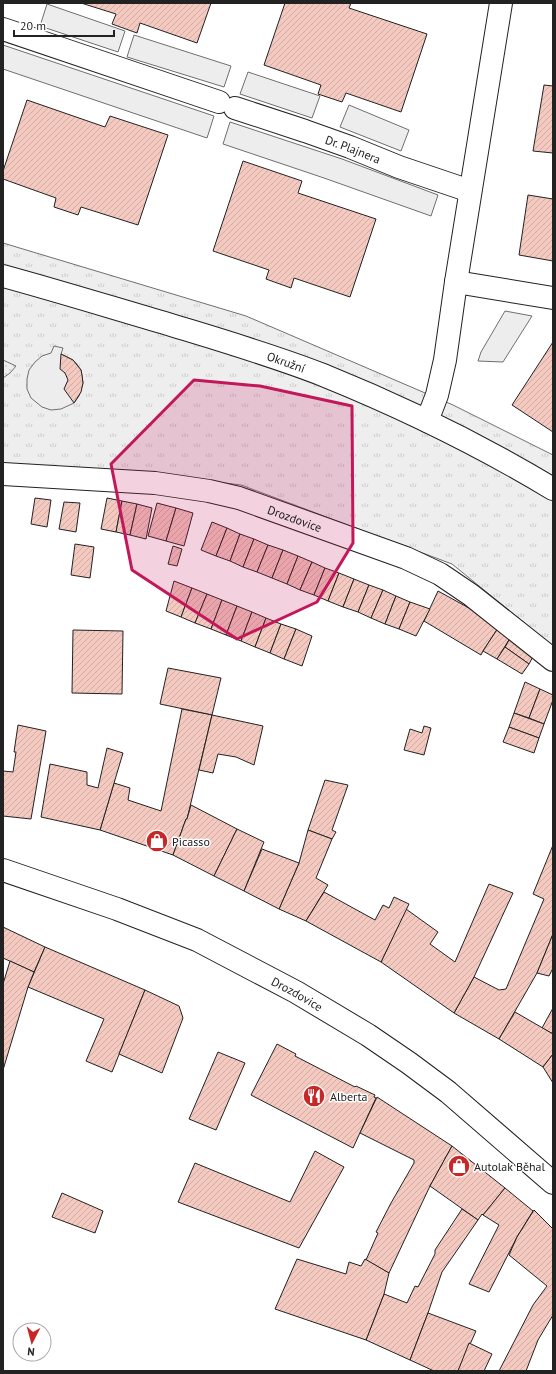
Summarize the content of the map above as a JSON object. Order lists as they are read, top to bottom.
{
  "streets": {
    "street": ["Dr. Plajnera", "Okružní", "Drozdovice"]
  },
  "places": {
    "shop": ["Picasso", "Autolak Běhal"],
    "restaurant": ["Alberta"]
  },
  "scale_bar": "20 m",
  "north": "bottom"
}
